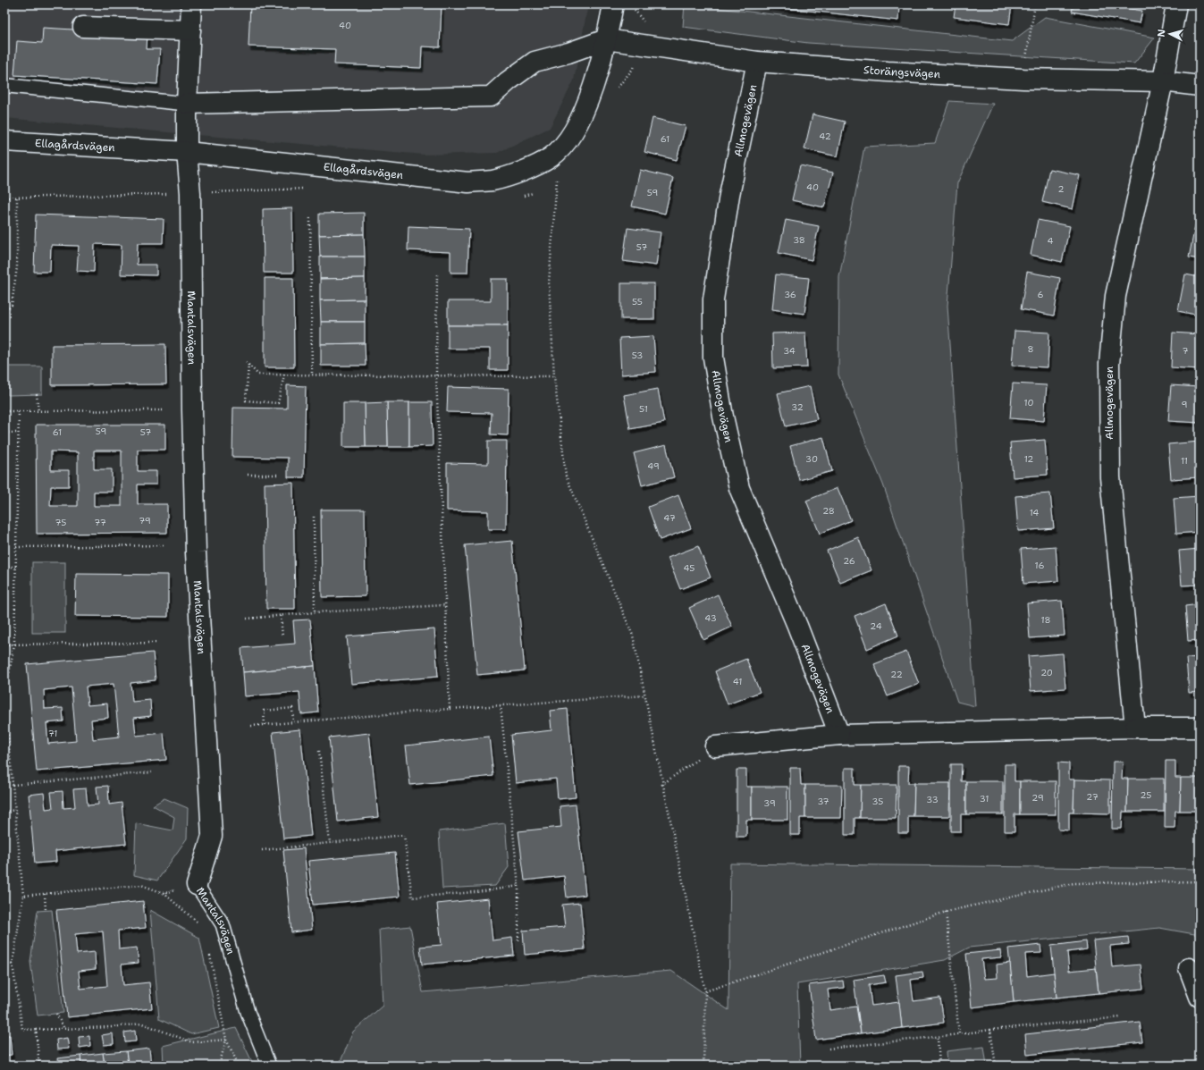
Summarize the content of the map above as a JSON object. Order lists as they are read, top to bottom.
{
  "streets": {
    "street": [
      "Storängsvägen",
      "Allmogevägen",
      "Ellagårdsvägen",
      "Mantalsvägen"
    ]
  },
  "crossings": [
    ["Storängsvägen", "Allmogevägen"],
    ["Storängsvägen", "Ellagårdsvägen"],
    ["Ellagårdsvägen", "Mantalsvägen"]
  ],
  "house_numbers": [
    "40",
    "42",
    "61",
    "40",
    "2",
    "59",
    "38",
    "4",
    "57",
    "36",
    "6",
    "55",
    "8",
    "34",
    "7",
    "53",
    "10",
    "9",
    "32",
    "51",
    "59",
    "61",
    "57",
    "30",
    "12",
    "11",
    "49",
    "28",
    "14",
    "47",
    "79",
    "75",
    "77",
    "26",
    "16",
    "45",
    "43",
    "18",
    "24",
    "20",
    "22",
    "41",
    "71",
    "25",
    "27",
    "29",
    "31",
    "33",
    "37",
    "35",
    "39"
  ],
  "north": "left"
}
